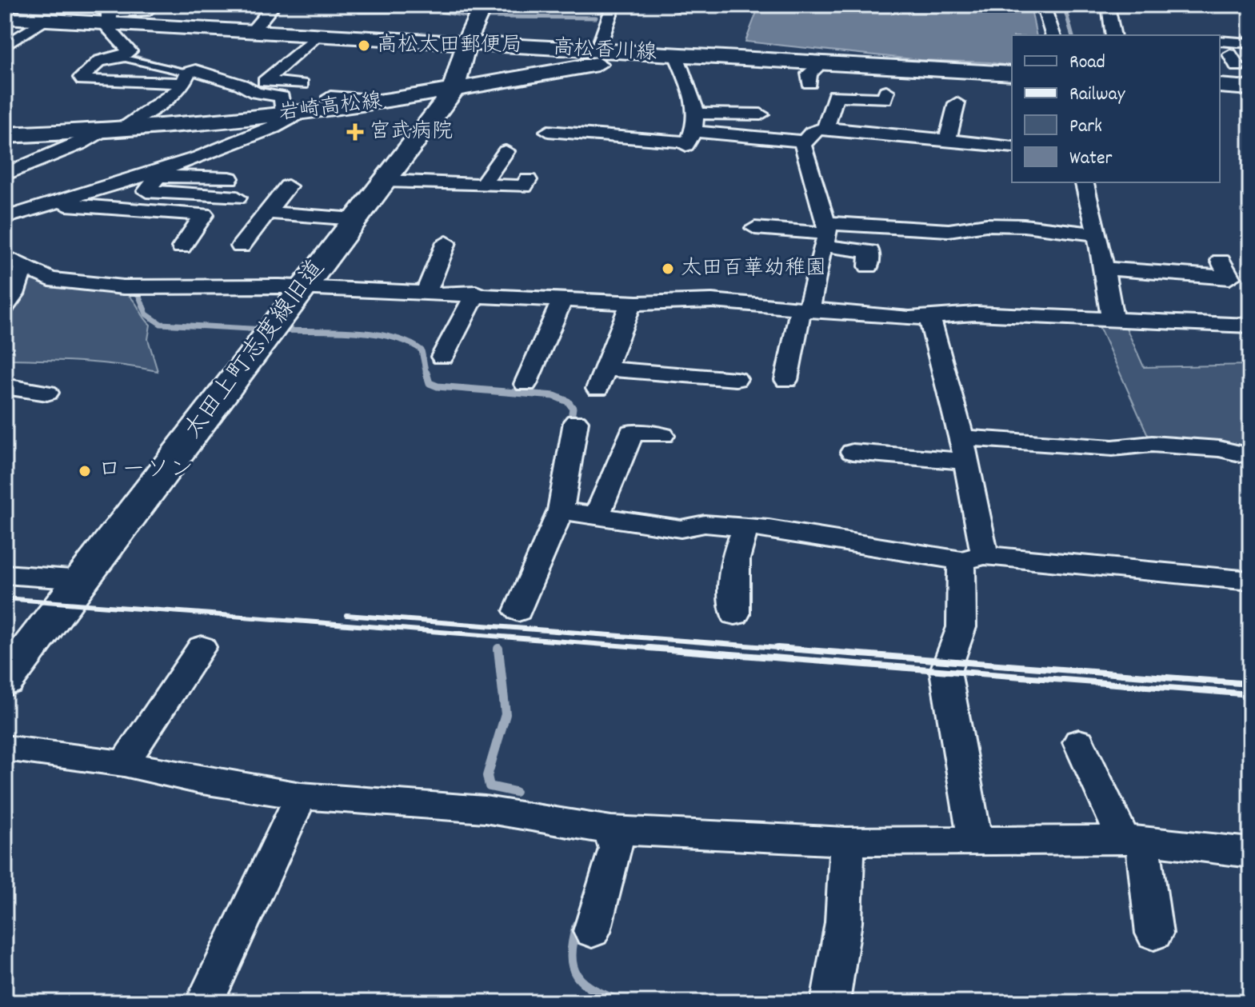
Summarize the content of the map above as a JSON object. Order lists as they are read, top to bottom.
{
  "streets": {
    "main road": ["高松香川線", "岩崎高松線", "太田上町志度線旧道"]
  },
  "crossings": [
    ["高松香川線", "岩崎高松線"],
    ["高松香川線", "太田上町志度線旧道"],
    ["岩崎高松線", "太田上町志度線旧道"]
  ],
  "places": {
    "other": ["高松太田郵便局", "太田百華幼稚園", "ローソン"],
    "health": ["宮武病院"]
  },
  "legend": [
    "Road",
    "Railway",
    "Park",
    "Water"
  ]
}
